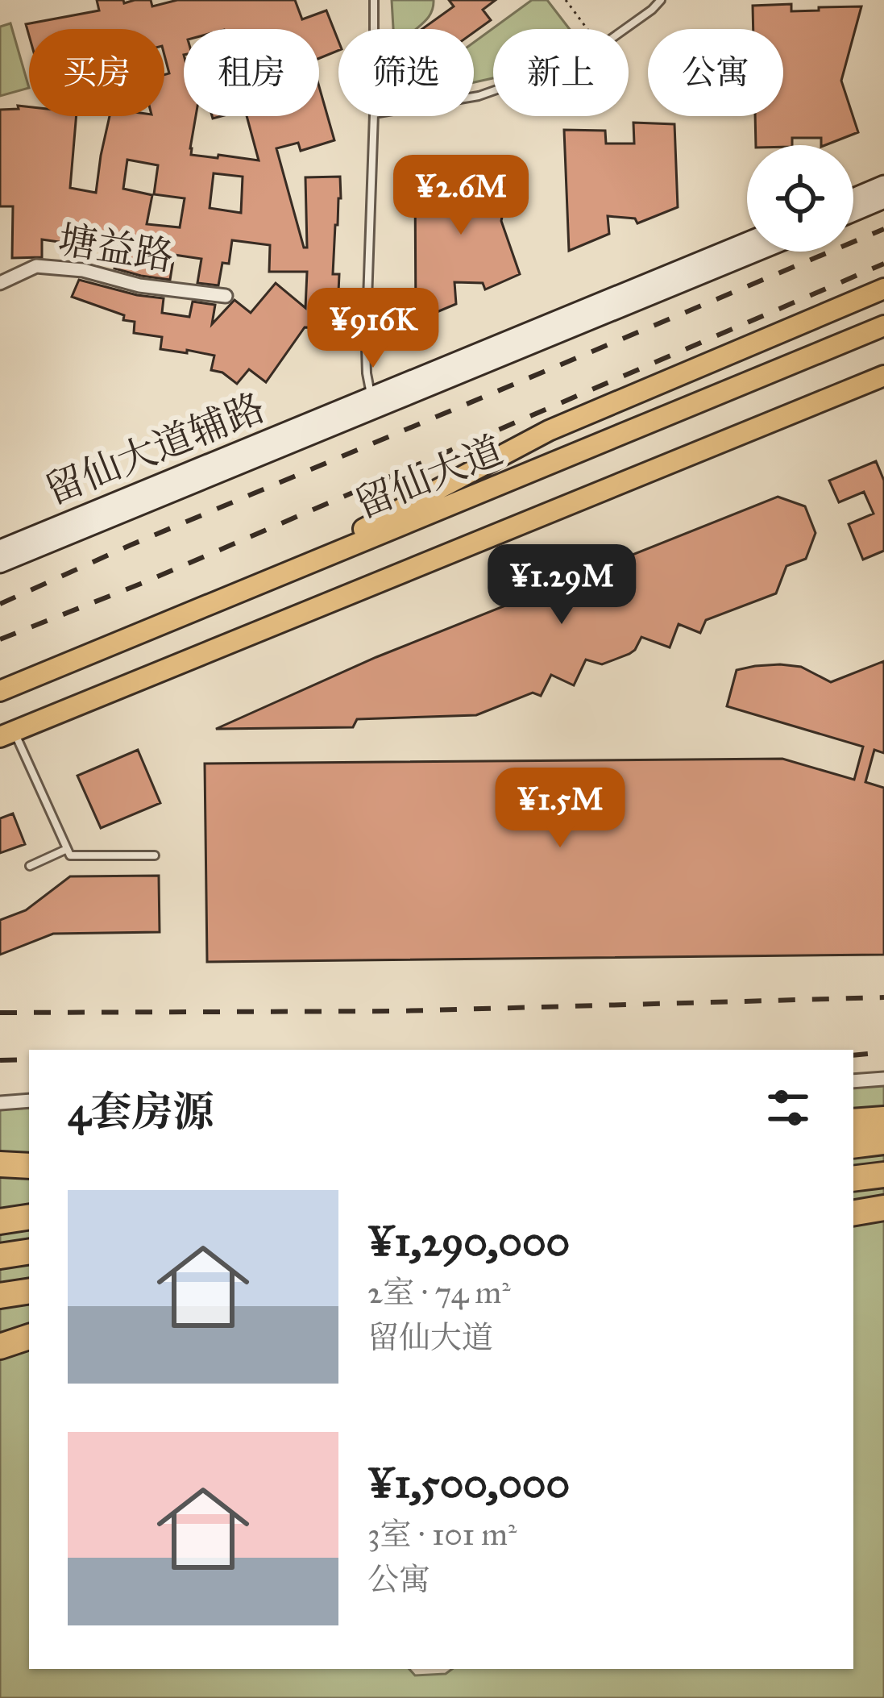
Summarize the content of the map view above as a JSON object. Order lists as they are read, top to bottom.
{
  "streets": {
    "main road": ["留仙大道辅路", "留仙大道"],
    "street": ["塘益路"]
  },
  "page": {
    "chip": [
      "买房",
      "租房",
      "筛选",
      "新上",
      "公寓"
    ],
    "price": [
      "¥2.6M",
      "¥916K",
      "¥1.29M",
      "¥1.5M"
    ],
    "heading": "4套房源",
    "list": [
      {
        "name": "¥1,290,000",
        "note": "2室 · 74 m² · 留仙大道"
      },
      {
        "name": "¥1,500,000",
        "note": "3室 · 101 m² · 公寓"
      }
    ]
  }
}
